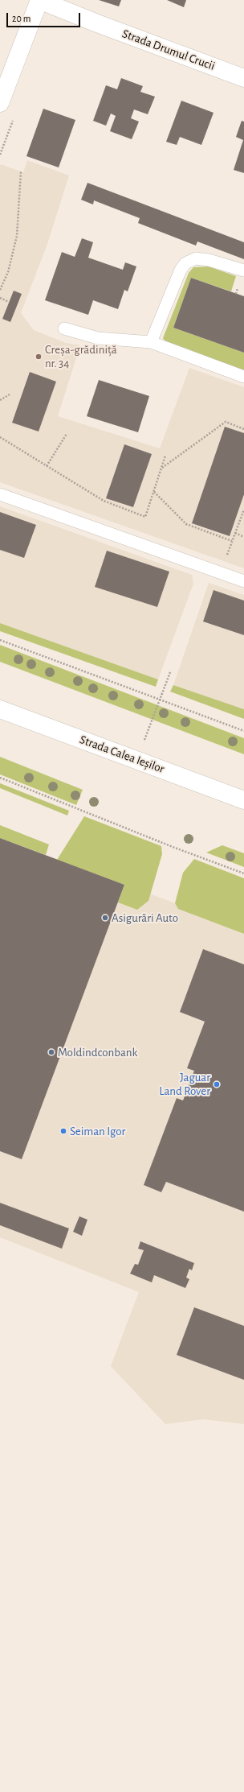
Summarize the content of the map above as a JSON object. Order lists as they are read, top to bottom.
{
  "streets": {
    "main road": ["Strada Drumul Crucii", "Strada Calea Ieșilor"]
  },
  "places": [
    "Creșa-grădiniță nr. 34",
    "Asigurări Auto",
    "Moldindconbank",
    "Jaguar Land Rover",
    "Seiman Igor"
  ],
  "scale_bar": "20 m"
}
